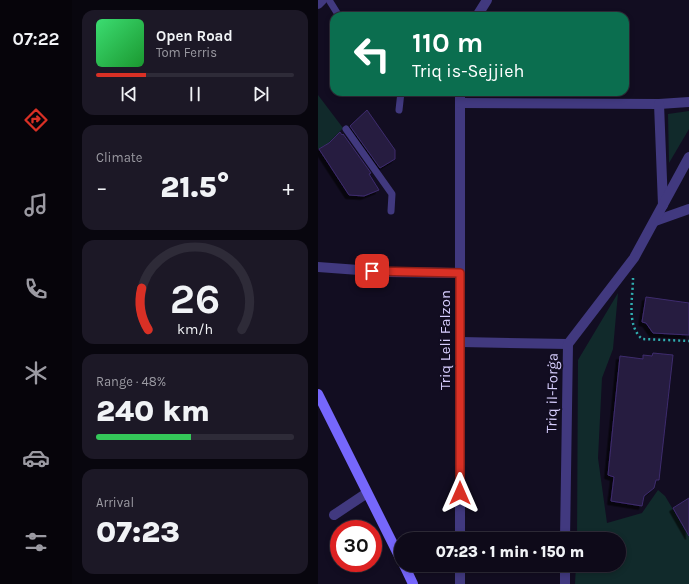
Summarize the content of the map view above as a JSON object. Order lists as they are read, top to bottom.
{
  "streets": {
    "street": ["Triq Leli Falzon", "Triq il-Forġa"]
  },
  "page": {
    "tabs": "07:22",
    "turn": ["110 m", "Triq is-Sejjieh"],
    "song": ["Open Road", "Tom Ferris"],
    "tile": [
      "Climate",
      ["Range · 48%", "240 km"],
      ["Arrival", "07:23"]
    ],
    "heat": ["−", "21.5°", "+"],
    "limit": "30",
    "trip": "07:23 · 1 min · 150 m",
    "gauge": ["26", "km/h"]
  }
}
